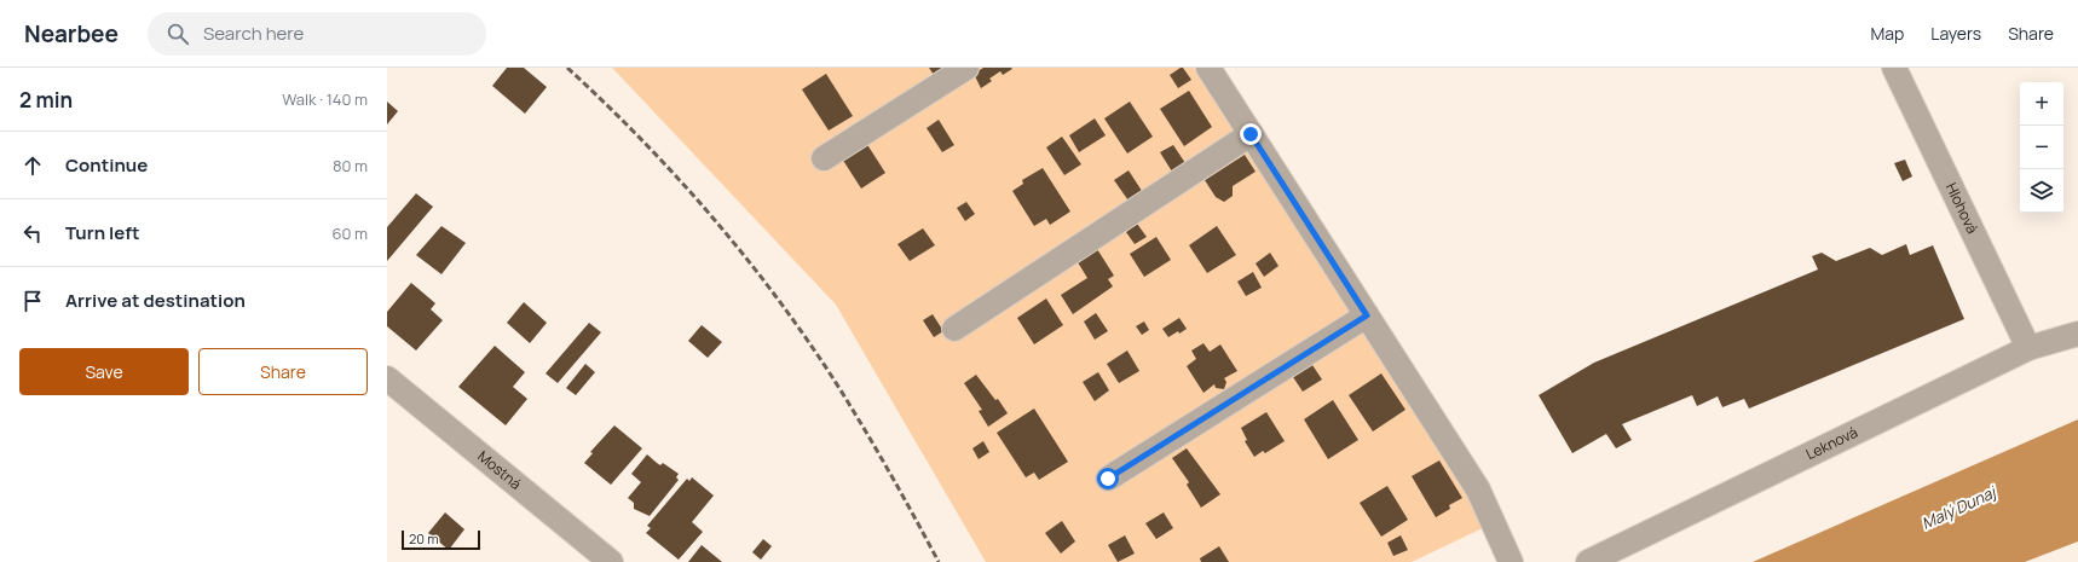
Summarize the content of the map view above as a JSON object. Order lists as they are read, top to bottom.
{
  "streets": {
    "street": ["Hlohová", "Leknová", "Mostná"]
  },
  "crossings": [
    ["Hlohová", "Leknová"]
  ],
  "water": ["Malý Dunaj"],
  "scale_bar": "20 m",
  "page": {
    "header": "Nearbee",
    "search": "Search here",
    "nav": ["Map", "Layers", "Share"],
    "heading": ["2 min", "Walk · 140 m"],
    "map_buttons": ["+", "−"],
    "list": [
      ["Continue", "80 m"],
      ["Turn left", "60 m"],
      "Arrive at destination"
    ],
    "buttons": ["Save", "Share"],
    "scale": "20 m"
  }
}
